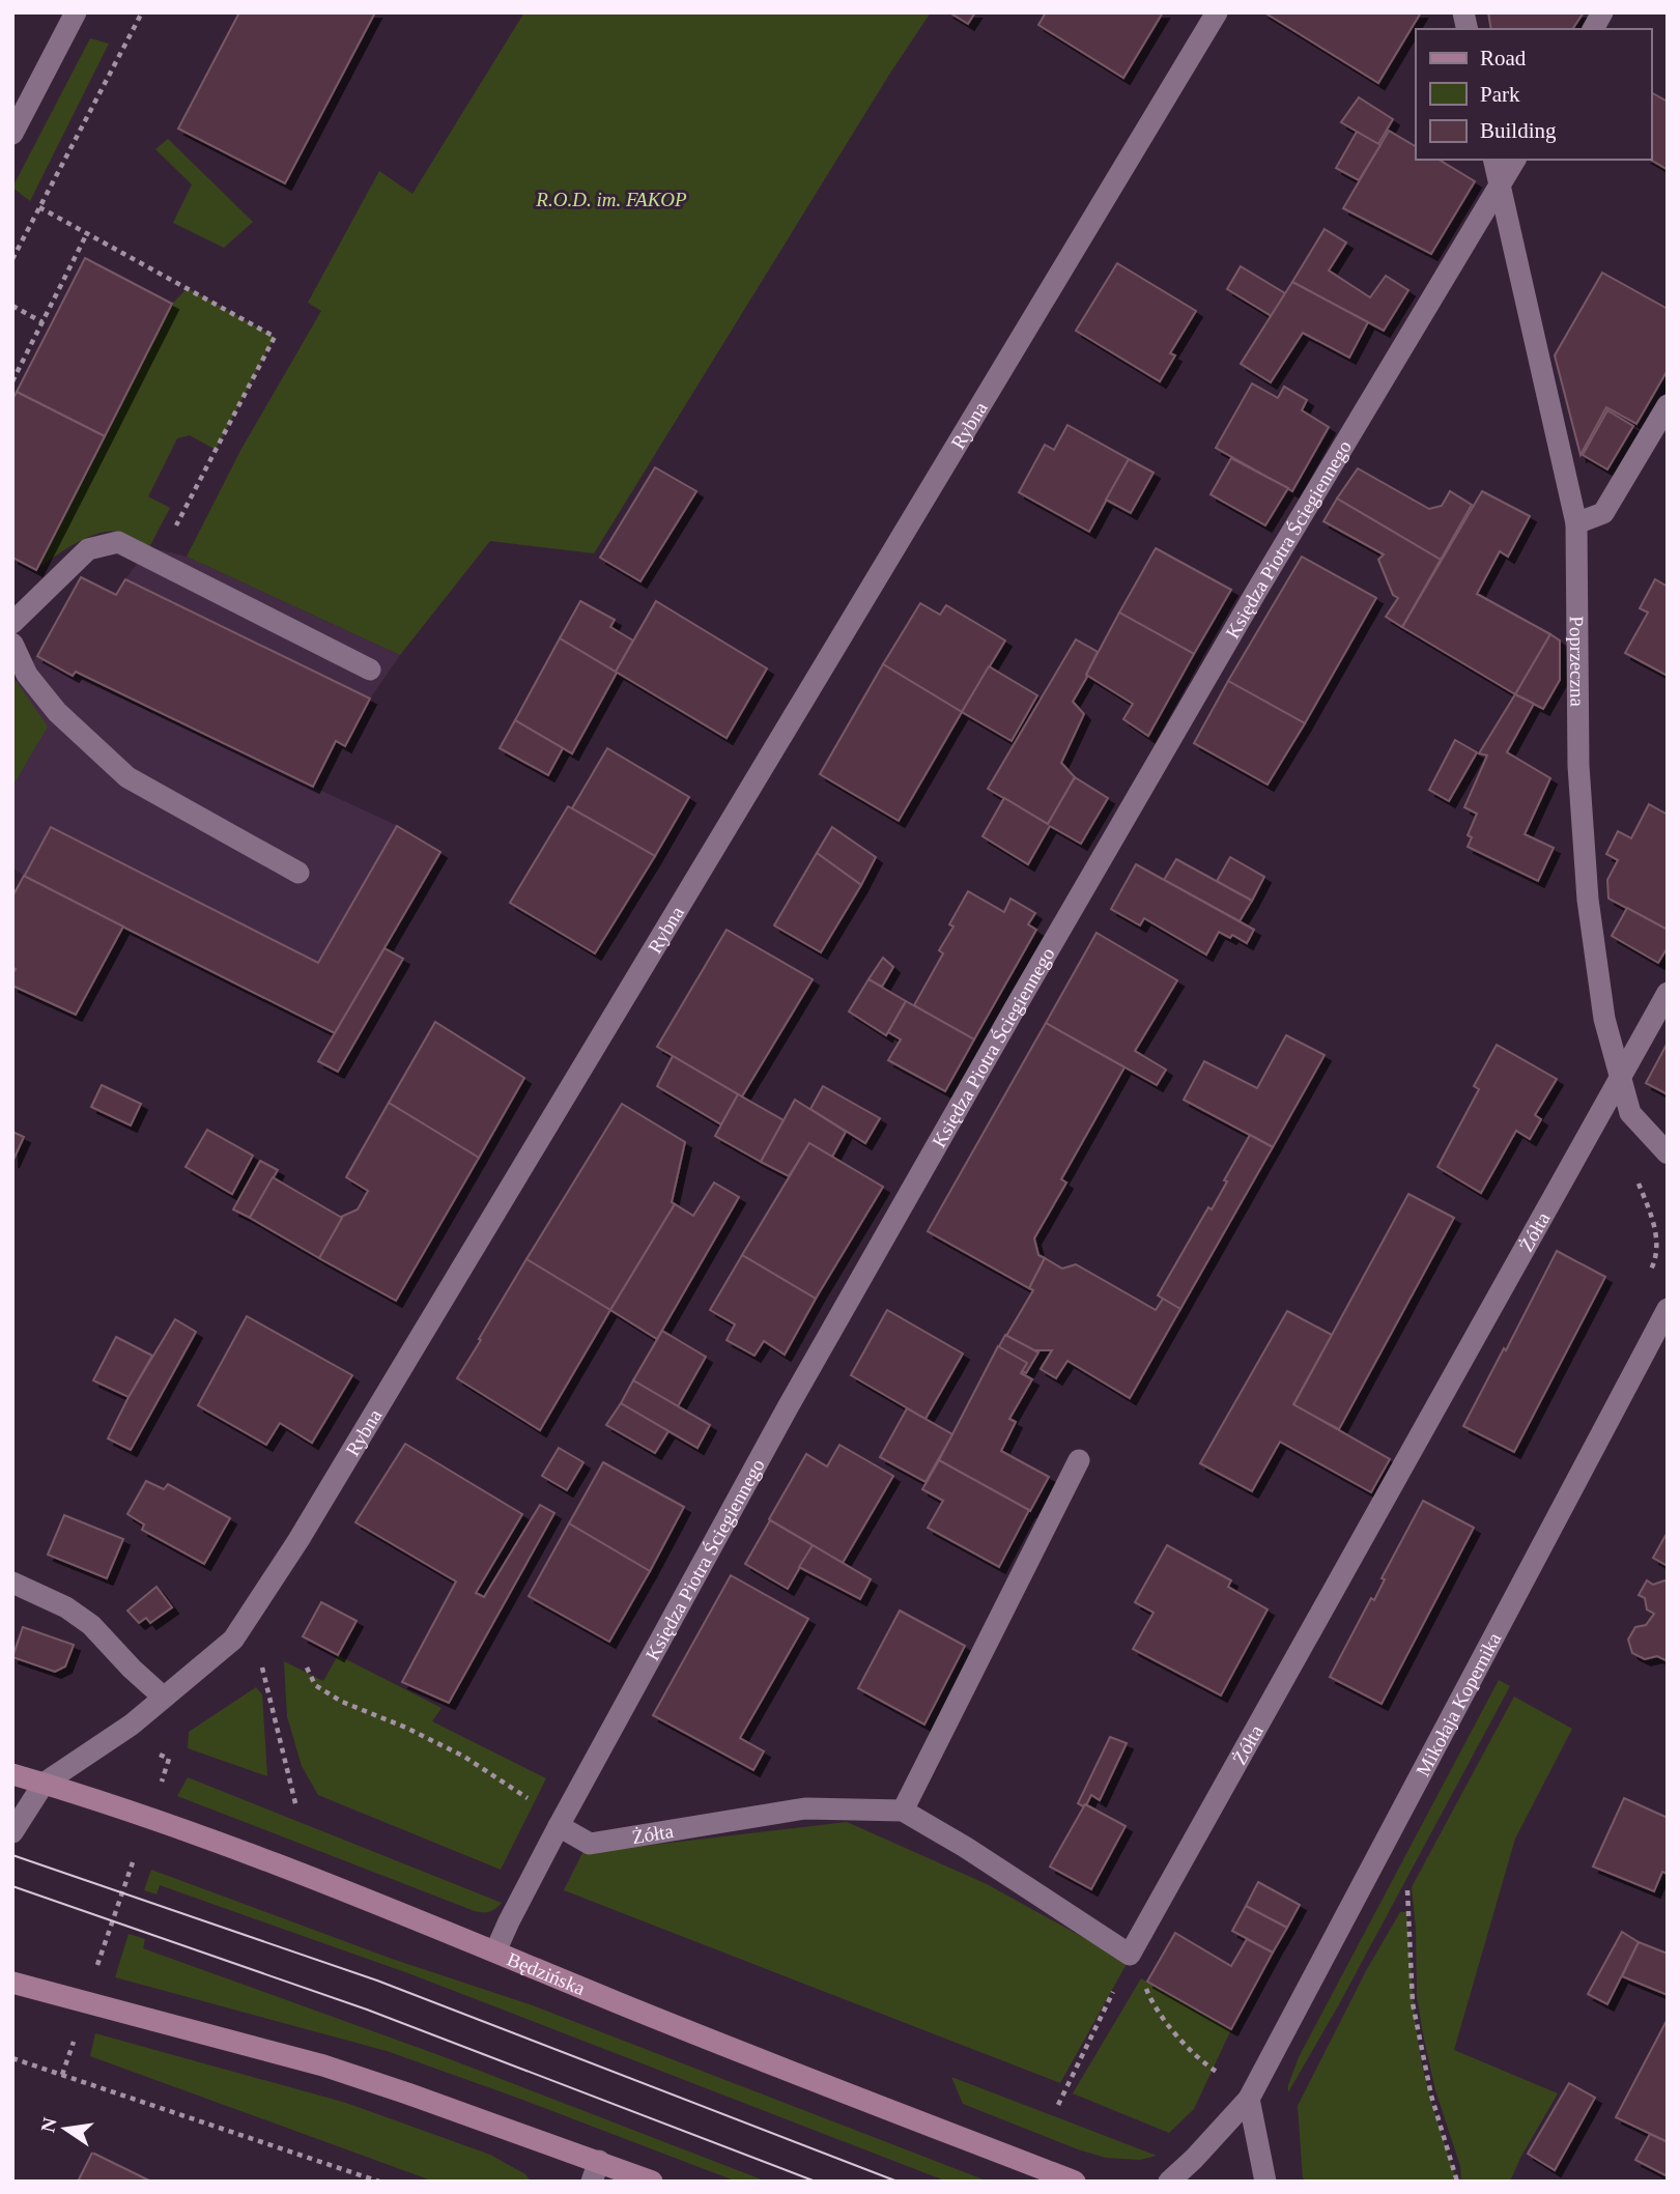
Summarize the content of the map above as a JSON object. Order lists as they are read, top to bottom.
{
  "streets": {
    "street": [
      "Rybna",
      "Księdza Piotra Ściegiennego",
      "Poprzeczna",
      "Żółta",
      "Mikołaja Kopernika",
      "Będzińska"
    ]
  },
  "crossings": [
    ["Rybna", "Będzińska"],
    ["Księdza Piotra Ściegiennego", "Poprzeczna"],
    ["Księdza Piotra Ściegiennego", "Żółta"],
    ["Księdza Piotra Ściegiennego", "Będzińska"],
    ["Poprzeczna", "Żółta"]
  ],
  "parks": ["R.O.D. im. FAKOP"],
  "legend": ["Road", "Park", "Building"],
  "north": "left"
}
